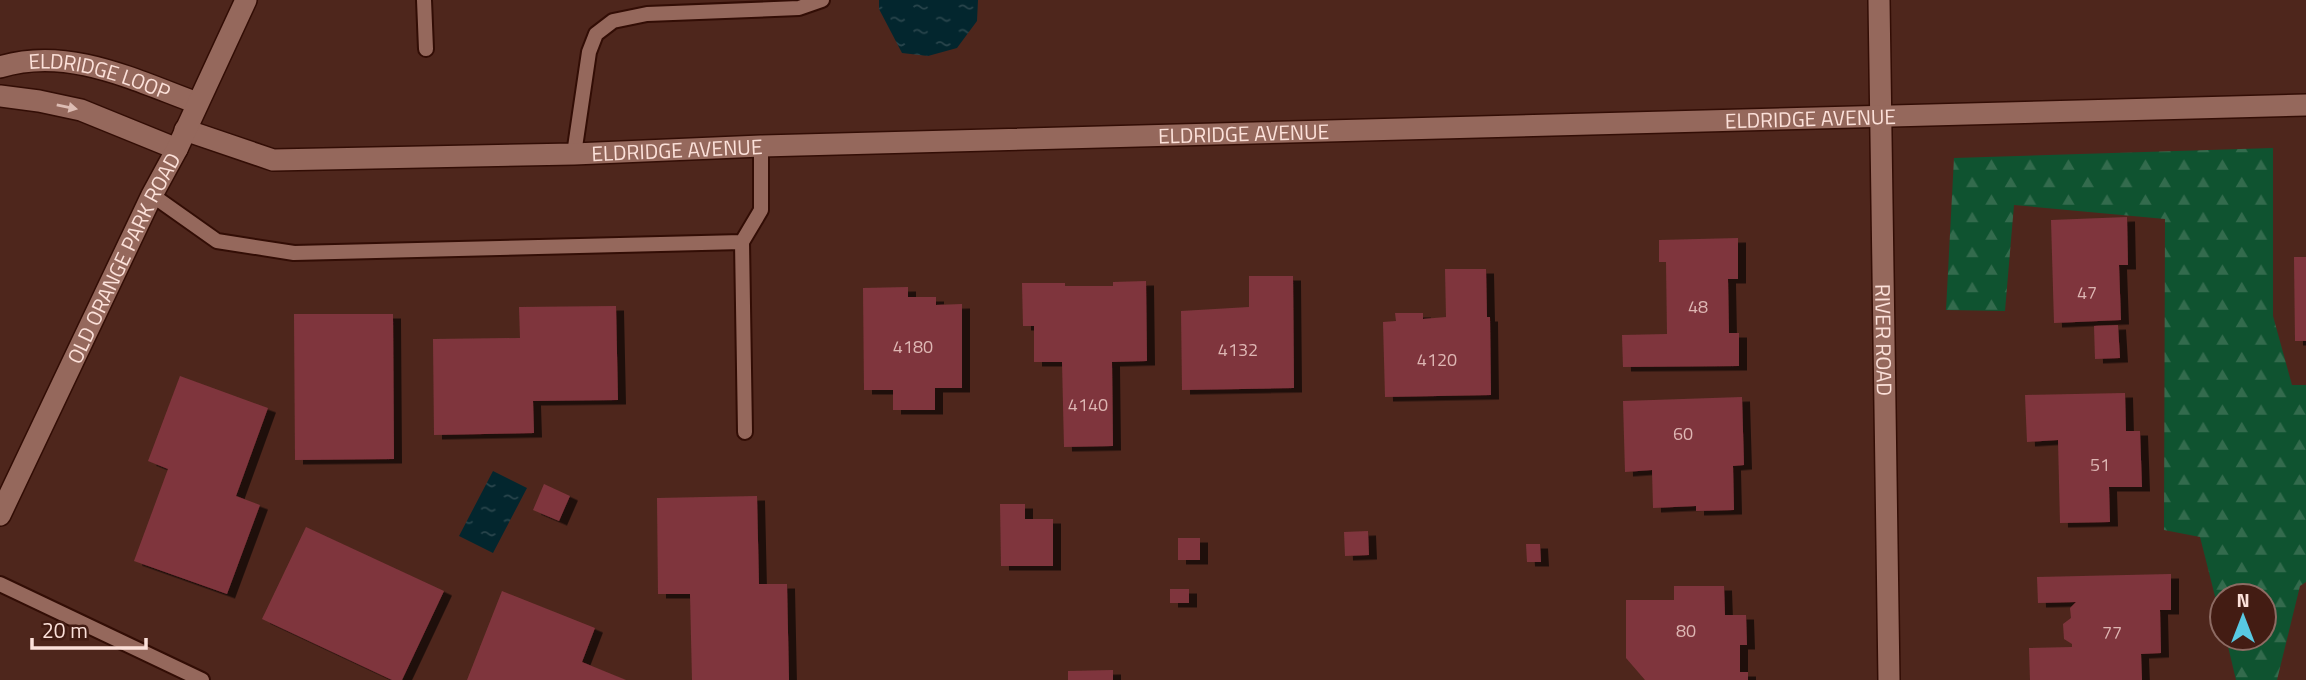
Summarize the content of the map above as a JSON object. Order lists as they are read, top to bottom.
{
  "streets": {
    "street": [
      "ELDRIDGE LOOP",
      "ELDRIDGE AVENUE",
      "OLD ORANGE PARK ROAD",
      "RIVER ROAD"
    ]
  },
  "crossings": [
    ["ELDRIDGE LOOP", "ELDRIDGE AVENUE"],
    ["ELDRIDGE LOOP", "OLD ORANGE PARK ROAD"],
    ["ELDRIDGE AVENUE", "OLD ORANGE PARK ROAD"],
    ["ELDRIDGE AVENUE", "RIVER ROAD"]
  ],
  "house_numbers": [
    "47",
    "48",
    "4180",
    "4132",
    "4120",
    "4140",
    "60",
    "51",
    "80",
    "77"
  ],
  "scale_bar": "20 m",
  "north": "top"
}
